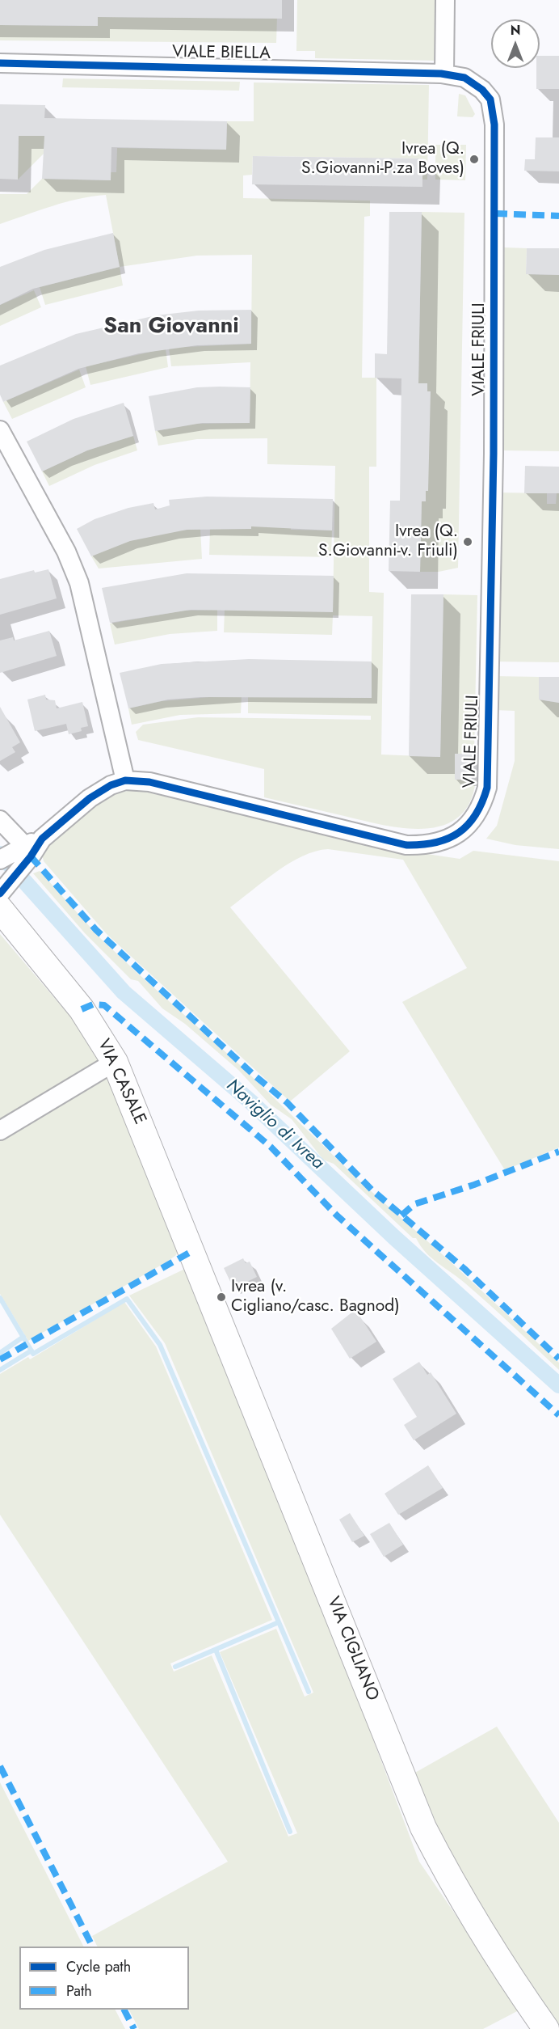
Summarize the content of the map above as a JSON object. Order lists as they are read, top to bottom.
{
  "streets": {
    "main road": ["VIA CASALE", "VIA CIGLIANO"],
    "street": ["VIALE BIELLA", "VIALE FRIULI"]
  },
  "crossings": [
    ["VIALE BIELLA", "VIALE FRIULI"],
    ["VIALE FRIULI", "VIA CASALE"],
    ["VIA CASALE", "VIA CIGLIANO"]
  ],
  "districts": ["San Giovanni"],
  "water": ["Naviglio di Ivrea"],
  "places": ["Ivrea (Q. S.Giovanni-P.za Boves)", "Ivrea (Q. S.Giovanni-v. Friuli)", "Ivrea (v. Cigliano/casc. Bagnod)"],
  "legend": ["Cycle path", "Path"],
  "north": "top"
}
